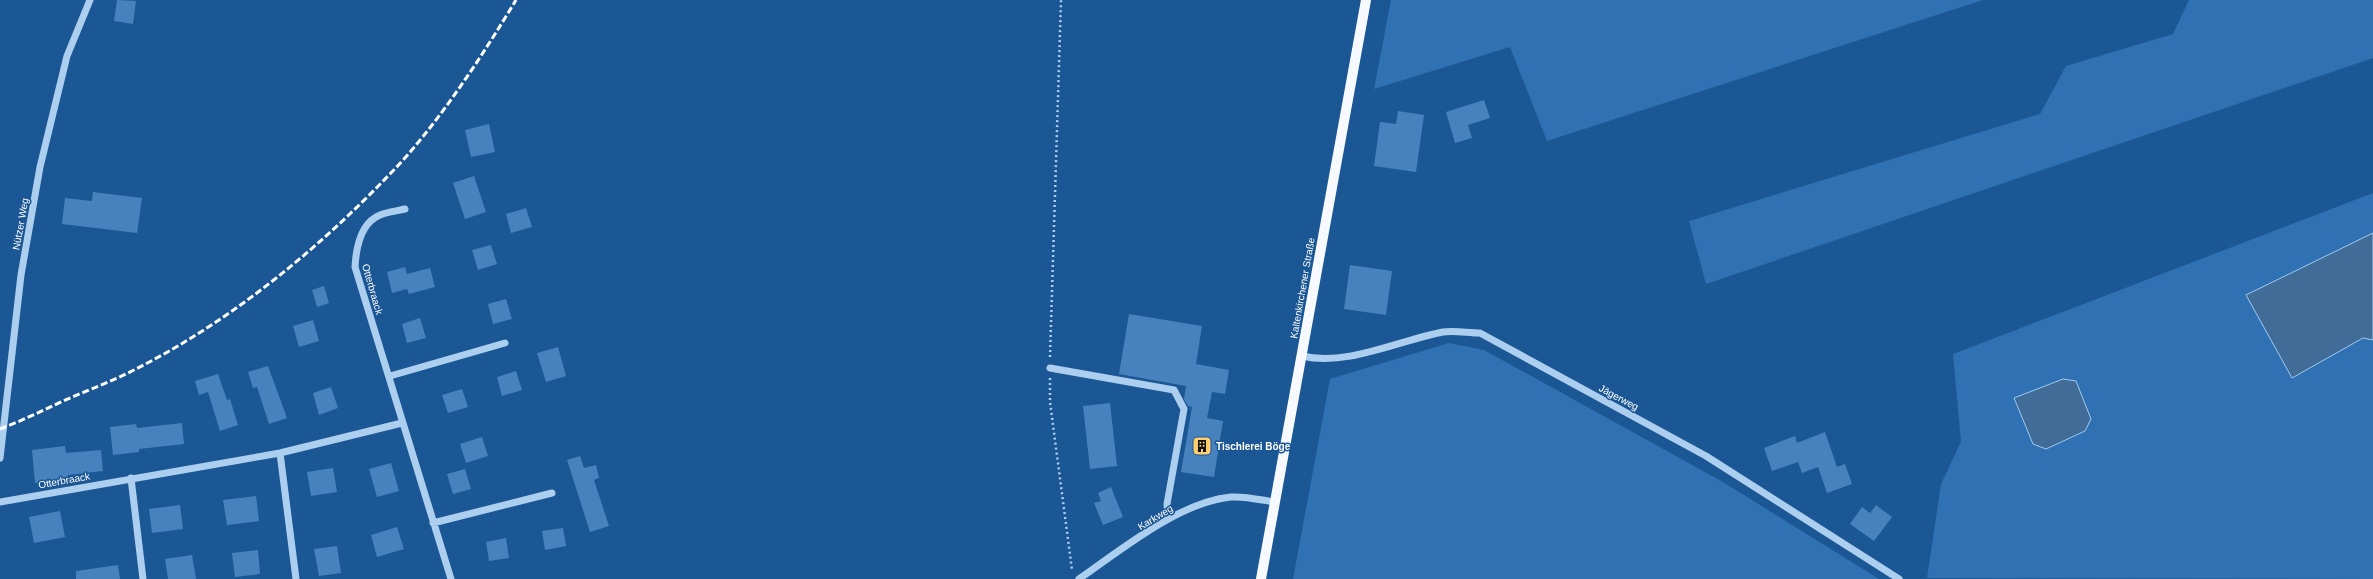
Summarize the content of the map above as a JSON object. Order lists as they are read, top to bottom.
{
  "streets": {
    "main road": ["Kaltenkirchener Straße"],
    "street": [
      "Nützer Weg",
      "Otterbraack",
      "Jägerweg",
      "Karkweg"
    ]
  },
  "crossings": [
    ["Kaltenkirchener Straße", "Jägerweg"],
    ["Kaltenkirchener Straße", "Karkweg"]
  ],
  "places": {
    "building": ["Tischlerei Böge"]
  }
}
